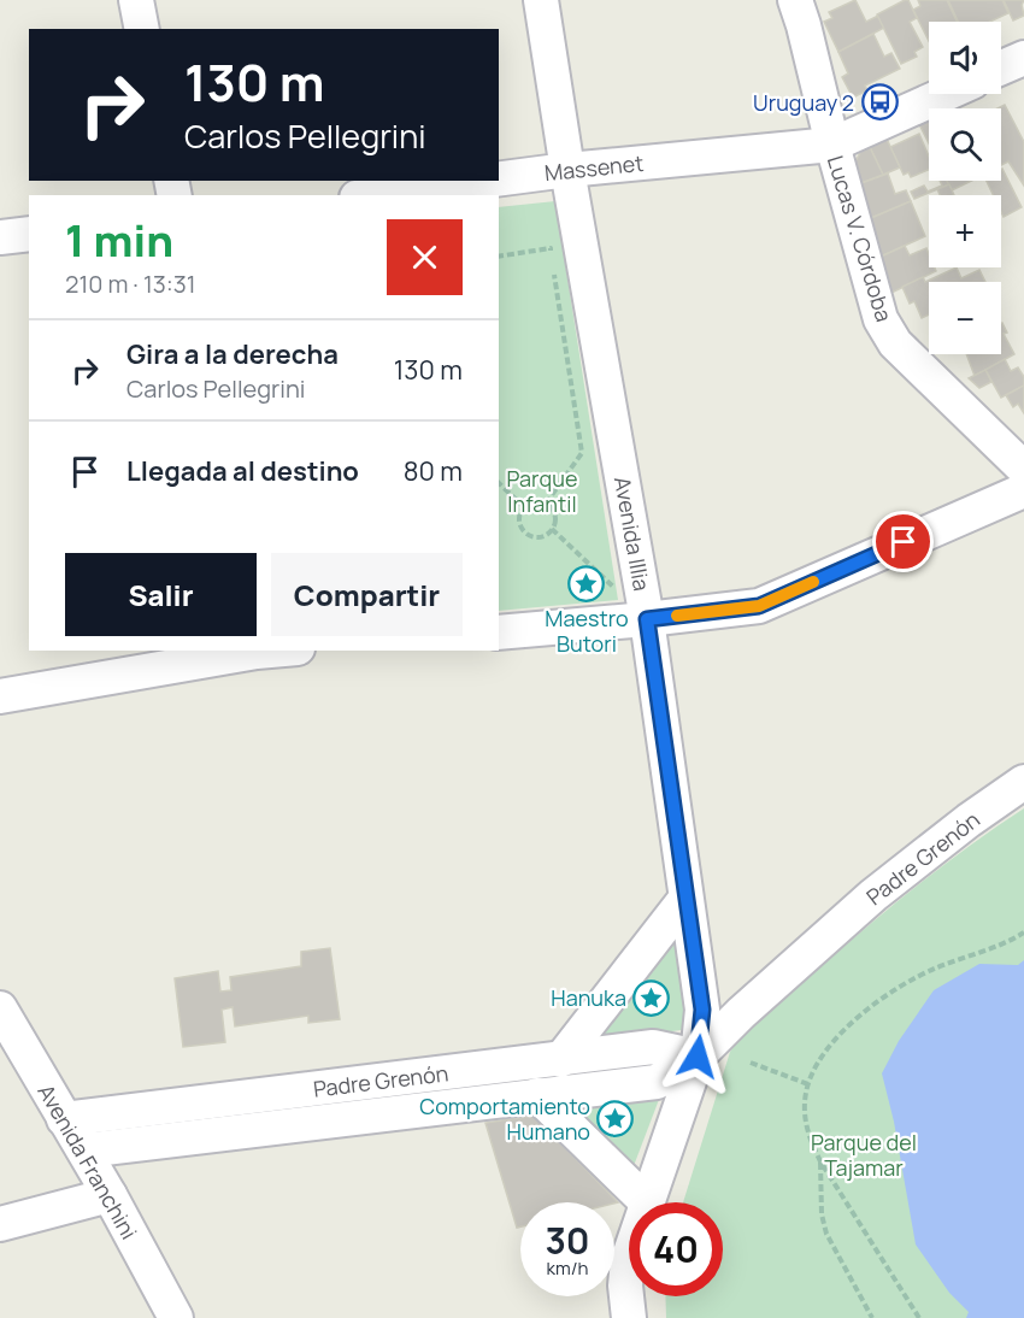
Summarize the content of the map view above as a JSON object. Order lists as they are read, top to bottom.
{
  "streets": {
    "street": [
      "Massenet",
      "Lucas V. Córdoba",
      "Avenida Illia",
      "Padre Grenón",
      "Avenida Franchini"
    ]
  },
  "crossings": [
    ["Massenet", "Lucas V. Córdoba"],
    ["Massenet", "Avenida Illia"],
    ["Avenida Illia", "Padre Grenón"],
    ["Padre Grenón", "Avenida Franchini"]
  ],
  "parks": ["Parque Infantil", "Parque del Tajamar"],
  "places": {
    "bus stop": ["Uruguay 2"],
    "place": ["Maestro Butori", "Hanuka", "Comportamiento Humano"]
  },
  "page": {
    "map_buttons": ["+", "−"],
    "turn": ["130 m", "Carlos Pellegrini"],
    "heading": ["1 min", "210 m · 13:31"],
    "list": [
      {
        "name": "Gira a la derecha",
        "note": "Carlos Pellegrini",
        "value": "130 m"
      },
      {
        "name": "Llegada al destino",
        "value": "80 m"
      }
    ],
    "buttons": ["Salir", "Compartir"],
    "speed": "30 km/h",
    "limit": "40"
  }
}
